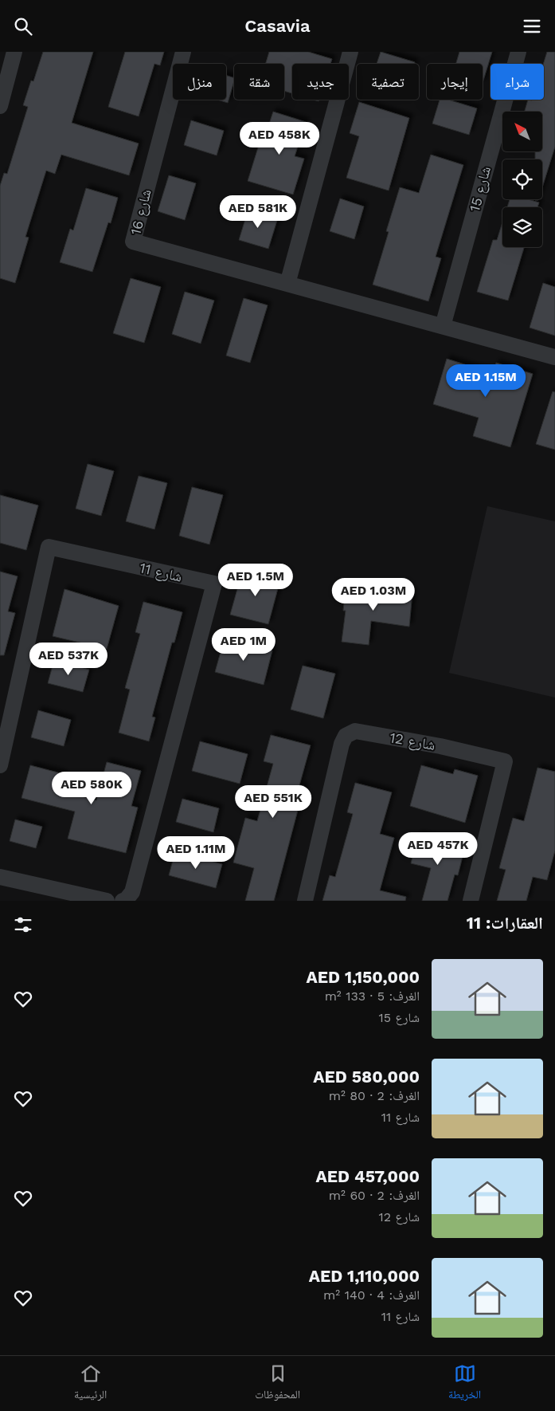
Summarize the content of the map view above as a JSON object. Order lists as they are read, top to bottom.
{
  "streets": {
    "street": [
      "شارع 15",
      "شارع 16",
      "شارع 11",
      "شارع 12"
    ]
  },
  "crossings": [
    ["شارع 15", "شارع 16"]
  ],
  "north": "top left",
  "page": {
    "header": "Casavia",
    "chip": [
      "شراء",
      "إيجار",
      "تصفية",
      "جديد",
      "شقة",
      "منزل"
    ],
    "price": [
      "AED 458K",
      "AED 581K",
      "AED 1.15M",
      "AED 1.5M",
      "AED 1.03M",
      "AED 1M",
      "AED 537K",
      "AED 580K",
      "AED 551K",
      "AED 457K",
      "AED 1.11M"
    ],
    "heading": "العقارات: 11",
    "list": [
      {
        "name": "AED 1,150,000",
        "note": "الغرف: 5 · 133 m² · شارع 15"
      },
      {
        "name": "AED 580,000",
        "note": "الغرف: 2 · 80 m² · شارع 11"
      },
      {
        "name": "AED 457,000",
        "note": "الغرف: 2 · 60 m² · شارع 12"
      },
      {
        "name": "AED 1,110,000",
        "note": "الغرف: 4 · 140 m² · شارع 11"
      }
    ],
    "tabs": ["الخريطة", "المحفوظات", "الرئيسية"]
  }
}
